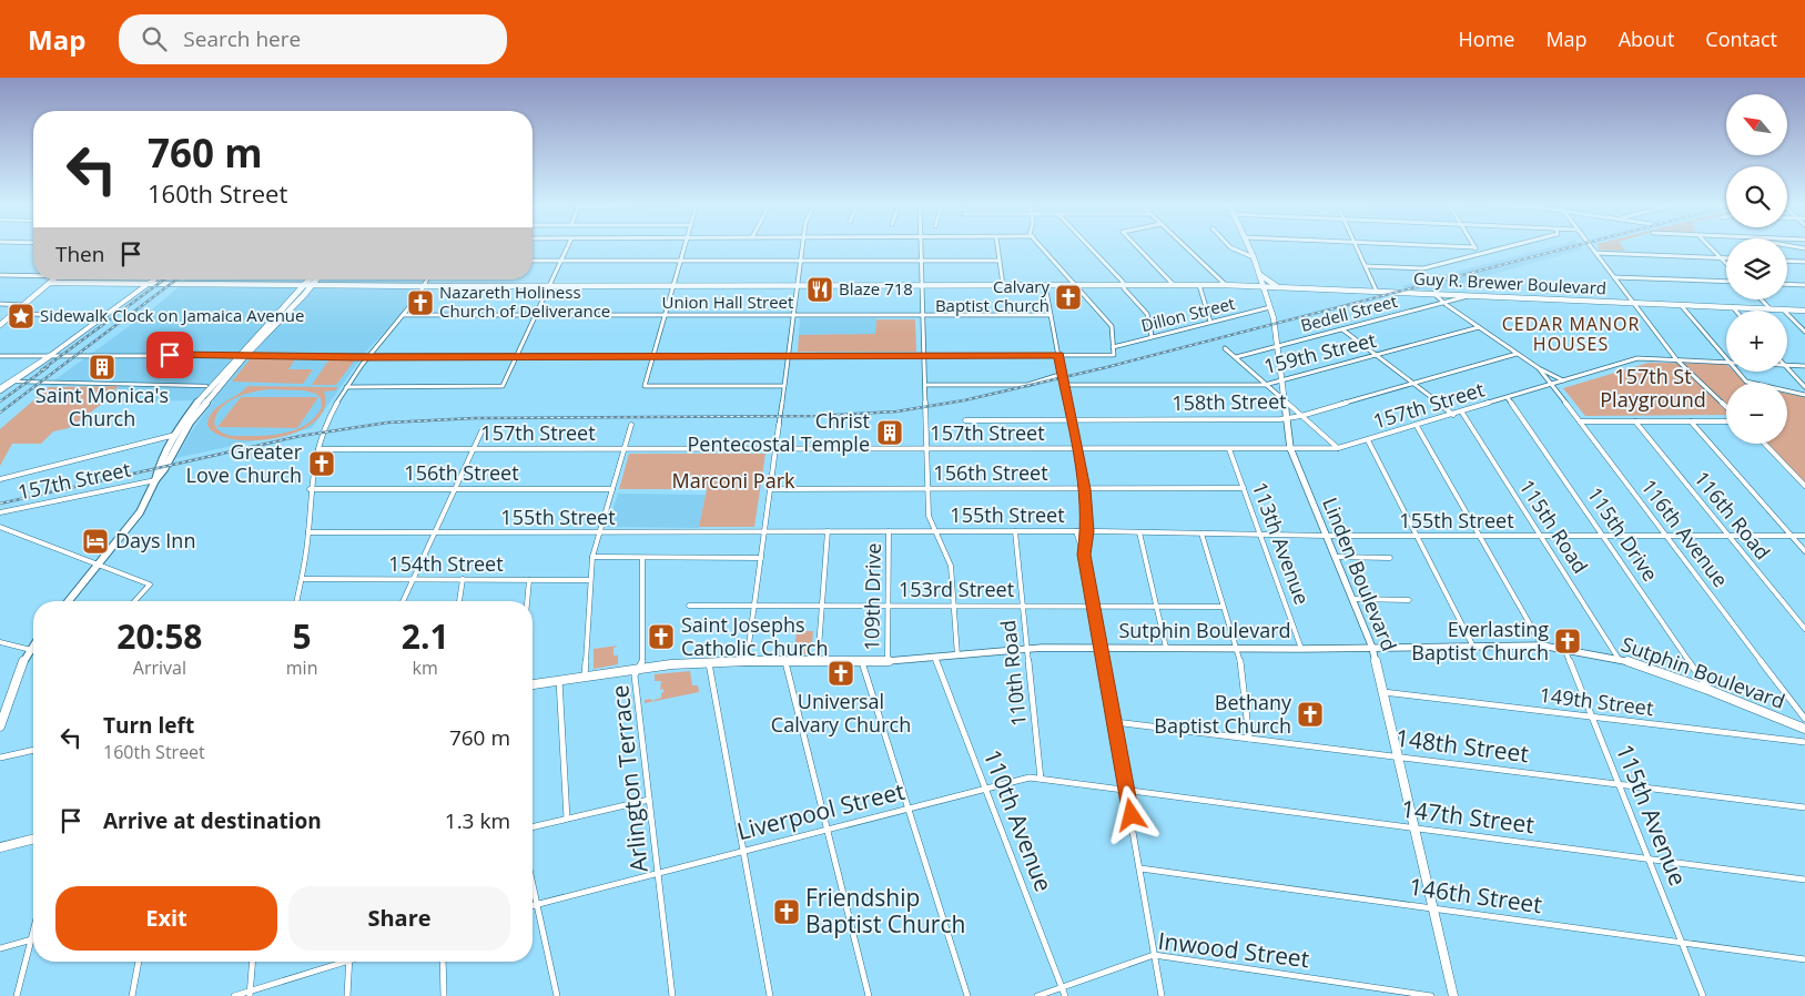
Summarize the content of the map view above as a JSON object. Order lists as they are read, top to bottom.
{
  "streets": {
    "main road": ["Guy R. Brewer Boulevard", "Linden Boulevard", "Sutphin Boulevard"],
    "street": [
      "Union Hall Street",
      "Bedell Street",
      "Dillon Street",
      "159th Street",
      "158th Street",
      "157th Street",
      "156th Street",
      "155th Street",
      "116th Road",
      "115th Road",
      "116th Avenue",
      "115th Drive",
      "113th Avenue",
      "154th Street",
      "153rd Street",
      "109th Drive",
      "110th Road",
      "149th Street",
      "148th Street",
      "Arlington Terrace",
      "Liverpool Street",
      "115th Avenue",
      "147th Street",
      "110th Avenue",
      "146th Street",
      "Inwood Street"
    ]
  },
  "crossings": [
    ["Guy R. Brewer Boulevard", "Bedell Street"],
    ["Guy R. Brewer Boulevard", "116th Avenue"],
    ["Guy R. Brewer Boulevard", "Linden Boulevard"],
    ["Bedell Street", "116th Avenue"],
    ["Bedell Street", "Linden Boulevard"],
    ["Dillon Street", "Linden Boulevard"],
    ["159th Street", "116th Avenue"],
    ["159th Street", "Linden Boulevard"],
    ["158th Street", "116th Avenue"],
    ["158th Street", "Linden Boulevard"],
    ["157th Street", "115th Road"],
    ["157th Street", "116th Avenue"],
    ["157th Street", "115th Drive"],
    ["157th Street", "113th Avenue"],
    ["157th Street", "Linden Boulevard"],
    ["156th Street", "113th Avenue"],
    ["155th Street", "116th Road"],
    ["155th Street", "115th Road"],
    ["155th Street", "116th Avenue"],
    ["155th Street", "115th Drive"],
    ["155th Street", "113th Avenue"],
    ["155th Street", "Linden Boulevard"],
    ["155th Street", "109th Drive"],
    ["155th Street", "110th Road"],
    ["115th Road", "Sutphin Boulevard"],
    ["115th Drive", "Sutphin Boulevard"],
    ["113th Avenue", "Sutphin Boulevard"],
    ["Linden Boulevard", "Sutphin Boulevard"],
    ["Linden Boulevard", "149th Street"],
    ["Linden Boulevard", "148th Street"],
    ["Linden Boulevard", "147th Street"],
    ["Linden Boulevard", "146th Street"],
    ["153rd Street", "109th Drive"],
    ["153rd Street", "110th Road"],
    ["109th Drive", "Sutphin Boulevard"],
    ["Sutphin Boulevard", "110th Road"],
    ["Sutphin Boulevard", "Arlington Terrace"],
    ["Sutphin Boulevard", "115th Avenue"],
    ["Sutphin Boulevard", "110th Avenue"],
    ["110th Road", "Liverpool Street"],
    ["149th Street", "115th Avenue"],
    ["148th Street", "115th Avenue"],
    ["Arlington Terrace", "Liverpool Street"],
    ["Liverpool Street", "147th Street"],
    ["Liverpool Street", "110th Avenue"],
    ["115th Avenue", "147th Street"],
    ["115th Avenue", "146th Street"],
    ["110th Avenue", "Inwood Street"]
  ],
  "districts": ["CEDAR MANOR HOUSES"],
  "parks": ["157th St Playground", "Marconi Park"],
  "places": {
    "restaurant": ["Blaze 718"],
    "church": [
      "Calvary Baptist Church",
      "Nazareth Holiness Church of Deliverance",
      "Greater Love Church",
      "Saint Josephs Catholic Church",
      "Everlasting Baptist Church",
      "Universal Calvary Church",
      "Bethany Baptist Church",
      "Friendship Baptist Church"
    ],
    "place": ["Sidewalk Clock on Jamaica Avenue"],
    "building": ["Saint Monica's Church", "Christ Pentecostal Temple"],
    "hotel": ["Days Inn"]
  },
  "north": "top left",
  "page": {
    "header": "Map",
    "search": "Search here",
    "nav": [
      "Home",
      "Map",
      "About",
      "Contact"
    ],
    "map_buttons": ["+", "−"],
    "turn": ["760 m", "160th Street"],
    "then": "Then",
    "eta": [
      "20:58",
      "Arrival",
      "5",
      "min",
      "2.1",
      "km"
    ],
    "list": [
      {
        "name": "Turn left",
        "note": "160th Street",
        "value": "760 m"
      },
      {
        "name": "Arrive at destination",
        "value": "1.3 km"
      }
    ],
    "buttons": ["Exit", "Share"]
  }
}
